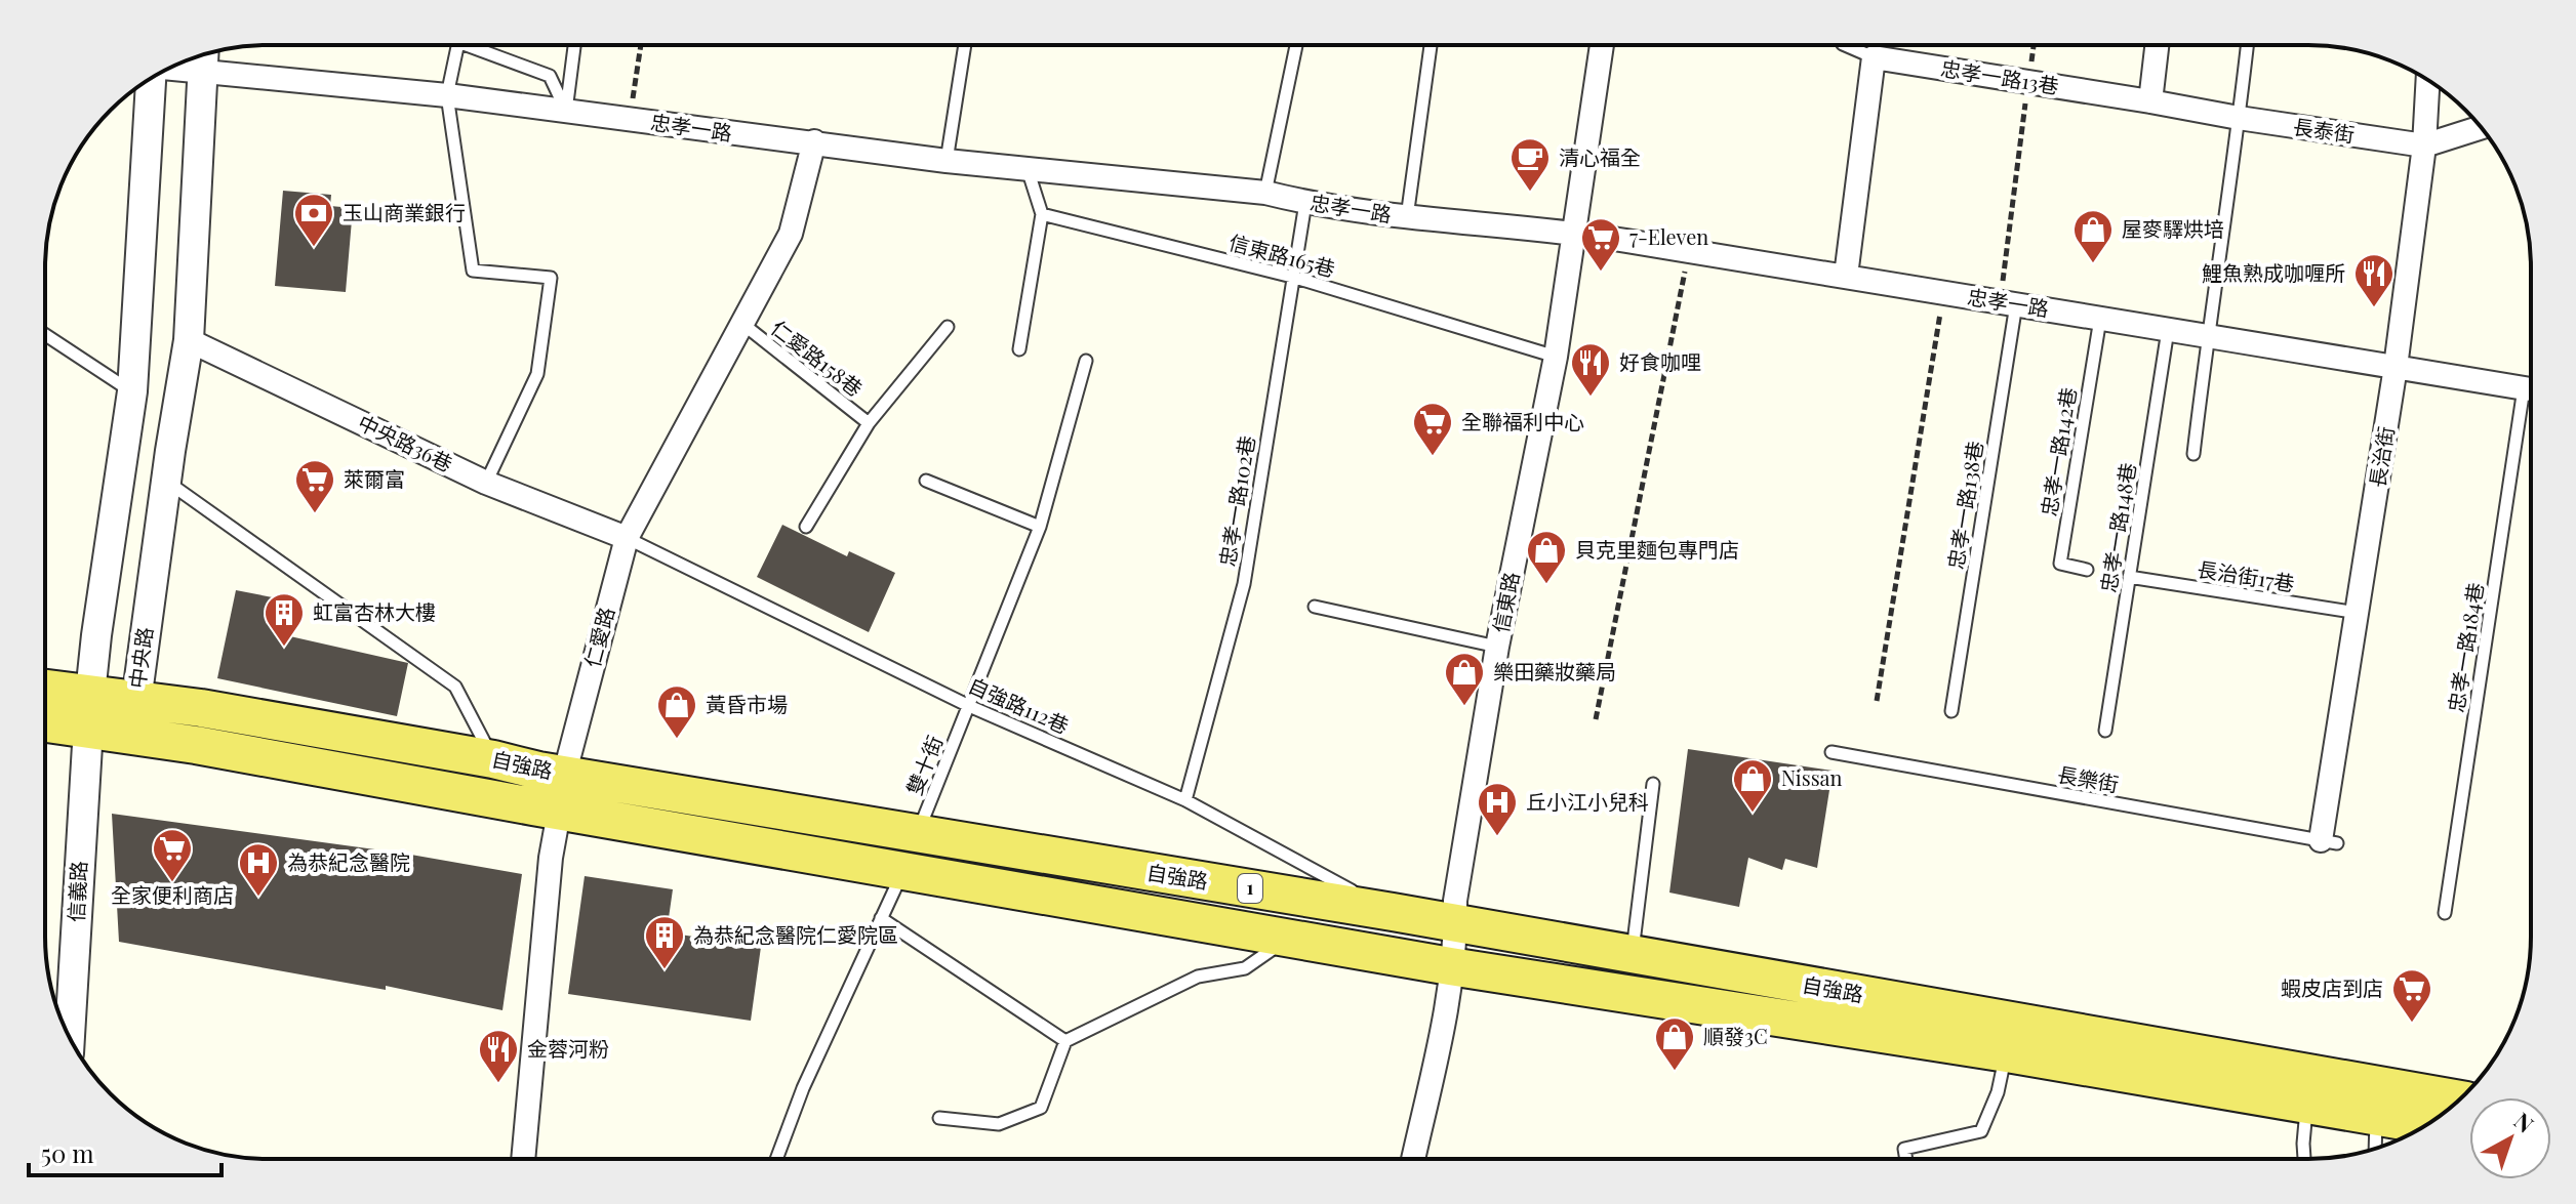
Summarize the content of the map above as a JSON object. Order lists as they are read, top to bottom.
{
  "streets": {
    "main road": ["自強路", "1"],
    "street": [
      "忠孝一路13巷",
      "忠孝一路",
      "長泰街",
      "中央路36巷",
      "長治街",
      "信東路",
      "仁愛路",
      "中央路",
      "信義路"
    ],
    "lane": [
      "信東路165巷",
      "仁愛路158巷",
      "忠孝一路142巷",
      "忠孝一路102巷",
      "忠孝一路138巷",
      "忠孝一路148巷",
      "長治街17巷",
      "忠孝一路184巷",
      "自強路112巷",
      "雙十街",
      "長樂街"
    ]
  },
  "crossings": [
    ["忠孝一路13巷", "長泰街"],
    ["忠孝一路", "忠孝一路142巷"],
    ["忠孝一路", "長治街"],
    ["忠孝一路", "忠孝一路102巷"],
    ["忠孝一路", "忠孝一路138巷"],
    ["忠孝一路", "忠孝一路148巷"],
    ["忠孝一路", "信東路"],
    ["忠孝一路", "仁愛路"],
    ["忠孝一路", "中央路"],
    ["長泰街", "長治街"],
    ["信東路165巷", "忠孝一路102巷"],
    ["信東路165巷", "信東路"],
    ["仁愛路158巷", "仁愛路"],
    ["中央路36巷", "仁愛路"],
    ["中央路36巷", "中央路"],
    ["中央路36巷", "自強路112巷"],
    ["長治街", "長治街17巷"],
    ["長治街", "長樂街"],
    ["忠孝一路102巷", "自強路112巷"],
    ["忠孝一路148巷", "長治街17巷"],
    ["信東路", "自強路"],
    ["仁愛路", "自強路112巷"],
    ["仁愛路", "自強路"],
    ["中央路", "自強路"],
    ["自強路112巷", "自強路"],
    ["自強路112巷", "雙十街"],
    ["自強路", "雙十街"],
    ["自強路", "信義路"]
  ],
  "places": {
    "cafe": ["清心福全"],
    "bank": ["玉山商業銀行"],
    "shop": [
      "屋麥驛烘培",
      "貝克里麵包專門店",
      "樂田藥妝藥局",
      "黃昏市場",
      "Nissan",
      "順發3C"
    ],
    "supermarket": [
      "7-Eleven",
      "全聯福利中心",
      "萊爾富",
      "全家便利商店",
      "蝦皮店到店"
    ],
    "restaurant": ["鯉魚熟成咖喱所", "好食咖哩", "金蓉河粉"],
    "building": ["虹富杏林大樓", "為恭紀念醫院仁愛院區"],
    "hospital": ["丘小江小兒科", "為恭紀念醫院"]
  },
  "scale_bar": "50 m",
  "north": "top right"
}
